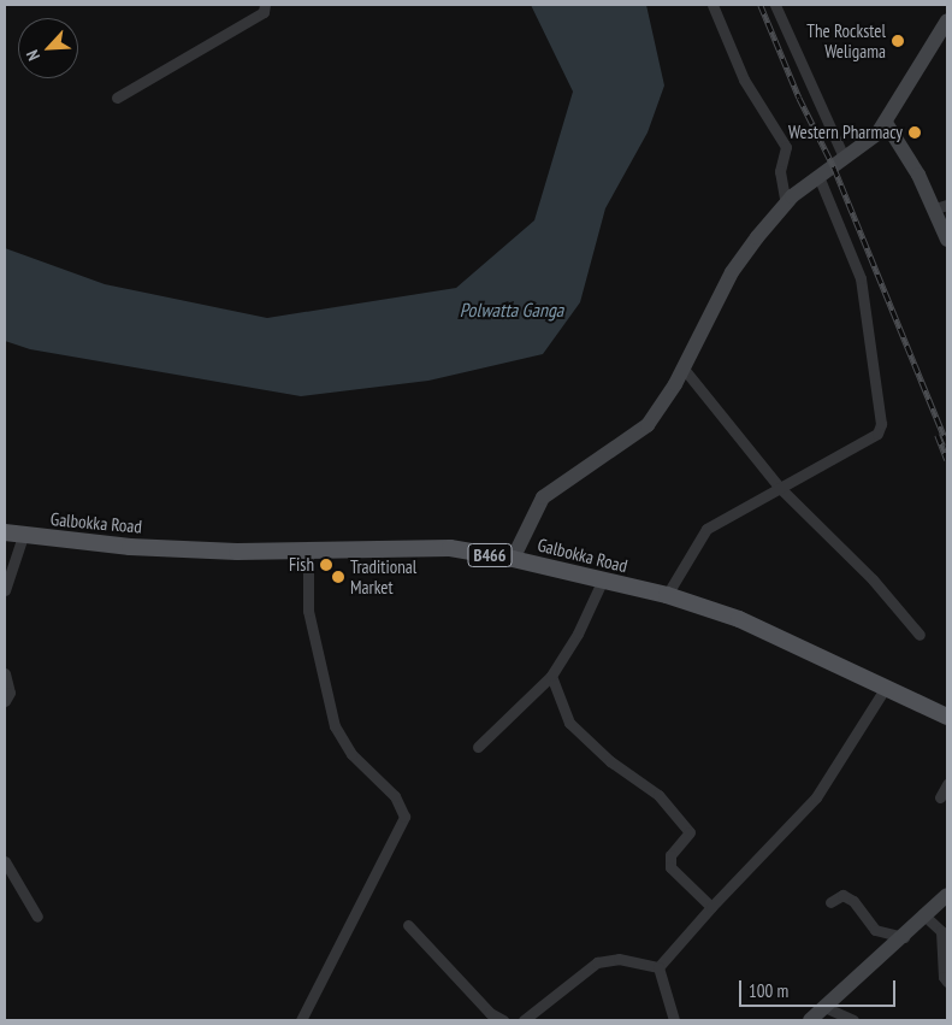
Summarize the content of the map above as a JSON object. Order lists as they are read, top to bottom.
{
  "streets": {
    "main road": ["Galbokka Road", "B466"]
  },
  "water": ["Polwatta Ganga"],
  "places": [
    "The Rockstel Weligama",
    "Western Pharmacy",
    "Fish",
    "Traditional Market"
  ],
  "scale_bar": "100 m",
  "north": "bottom left"
}
